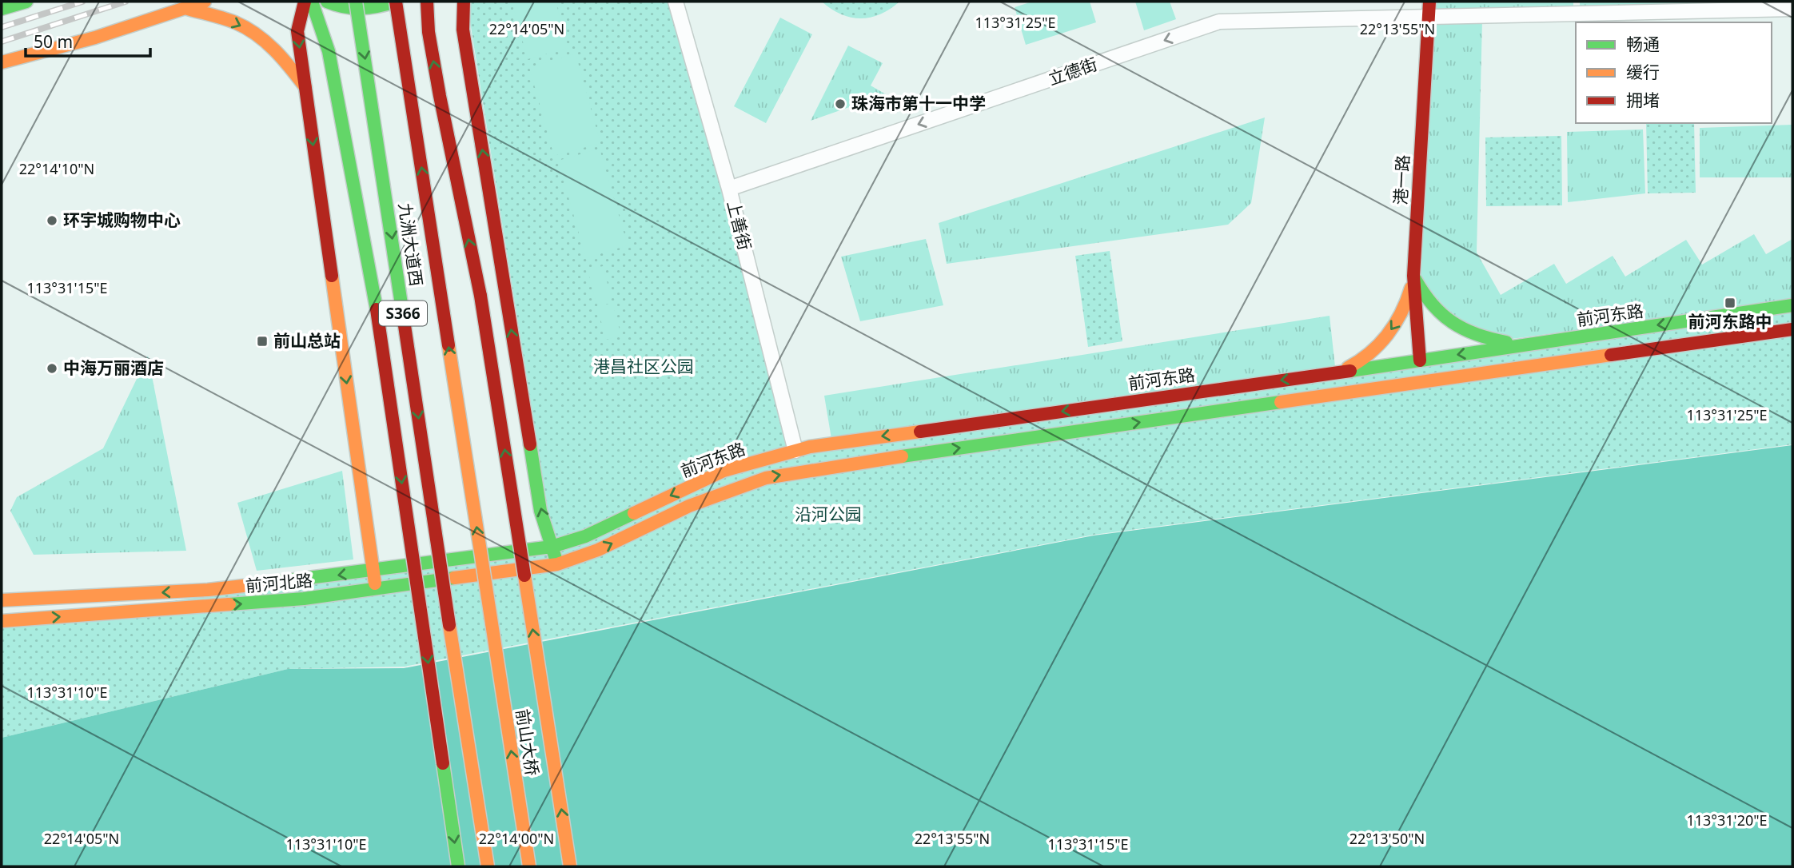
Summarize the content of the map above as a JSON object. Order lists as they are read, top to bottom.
{
  "streets": {
    "main road": [
      "港一路",
      "九洲大道西",
      "S366",
      "前河东路",
      "前河北路",
      "前山大桥"
    ],
    "street": ["立德街", "上善街"]
  },
  "crossings": [
    ["立德街", "港一路"],
    ["立德街", "上善街"],
    ["港一路", "前河东路"],
    ["上善街", "前河东路"],
    ["九洲大道西", "前山大桥"],
    ["前河东路", "前河北路"]
  ],
  "one_way": ["立德街"],
  "parks": ["港昌社区公园", "沿河公园"],
  "places": {
    "other": ["珠海市第十一中学", "环宇城购物中心", "中海万丽酒店"],
    "transit": ["前河东路中", "前山总站"]
  },
  "legend": ["畅通", "缓行", "拥堵"],
  "scale_bar": "50 m",
  "coordinates": [
    "113°31'25\"E",
    "22°14'05\"N",
    "22°13'55\"N",
    "22°14'10\"N",
    "113°31'15\"E",
    "113°31'10\"E",
    "113°31'20\"E",
    "22°14'00\"N",
    "22°13'50\"N"
  ]
}
